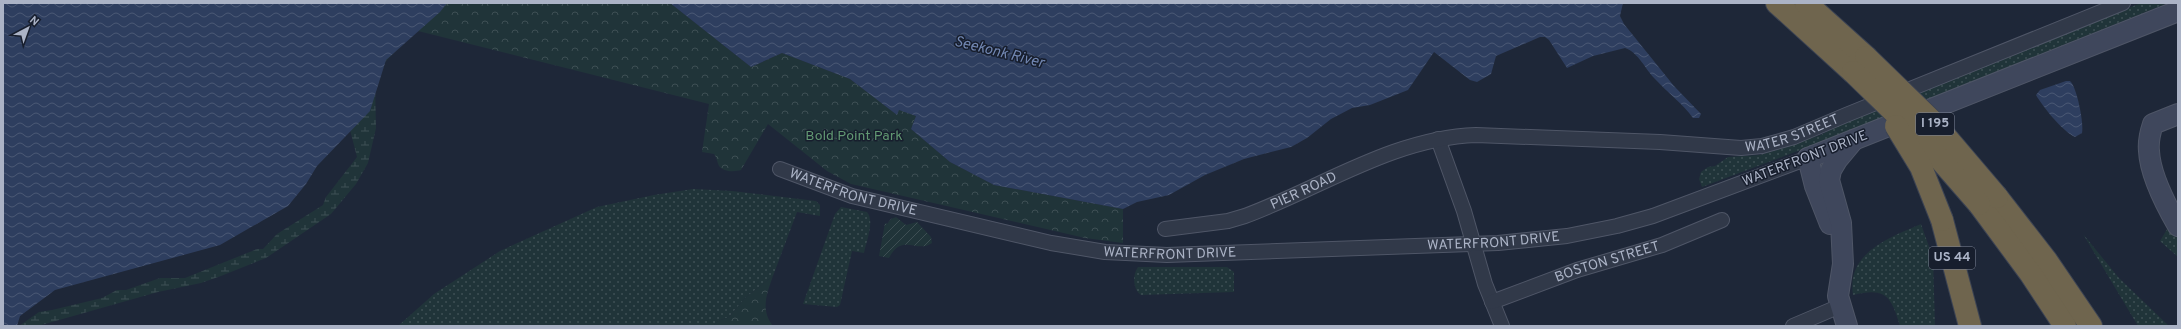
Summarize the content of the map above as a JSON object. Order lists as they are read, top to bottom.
{
  "streets": {
    "highway": ["I 195", "US 44"],
    "main road": ["WATERFRONT DRIVE"],
    "street": ["WATER STREET", "PIER ROAD", "BOSTON STREET"]
  },
  "crossings": [
    ["I 195", "US 44"],
    ["WATER STREET", "PIER ROAD"]
  ],
  "water": ["Seekonk River"],
  "parks": ["Bold Point Park"],
  "north": "top right"
}
